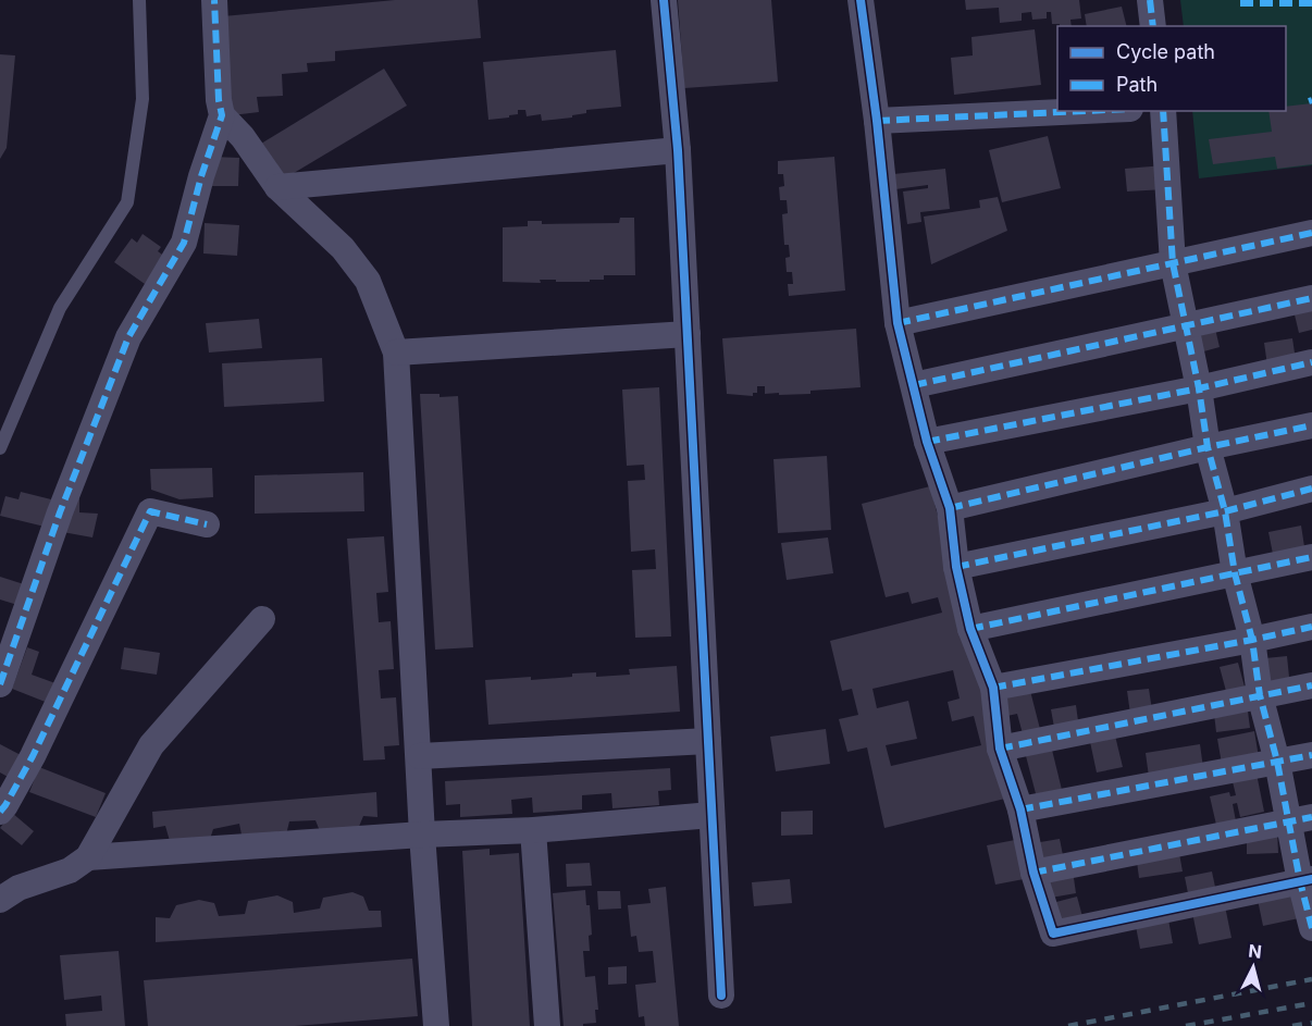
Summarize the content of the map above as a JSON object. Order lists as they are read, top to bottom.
{
  "legend": ["Cycle path", "Path"],
  "north": "top"
}
